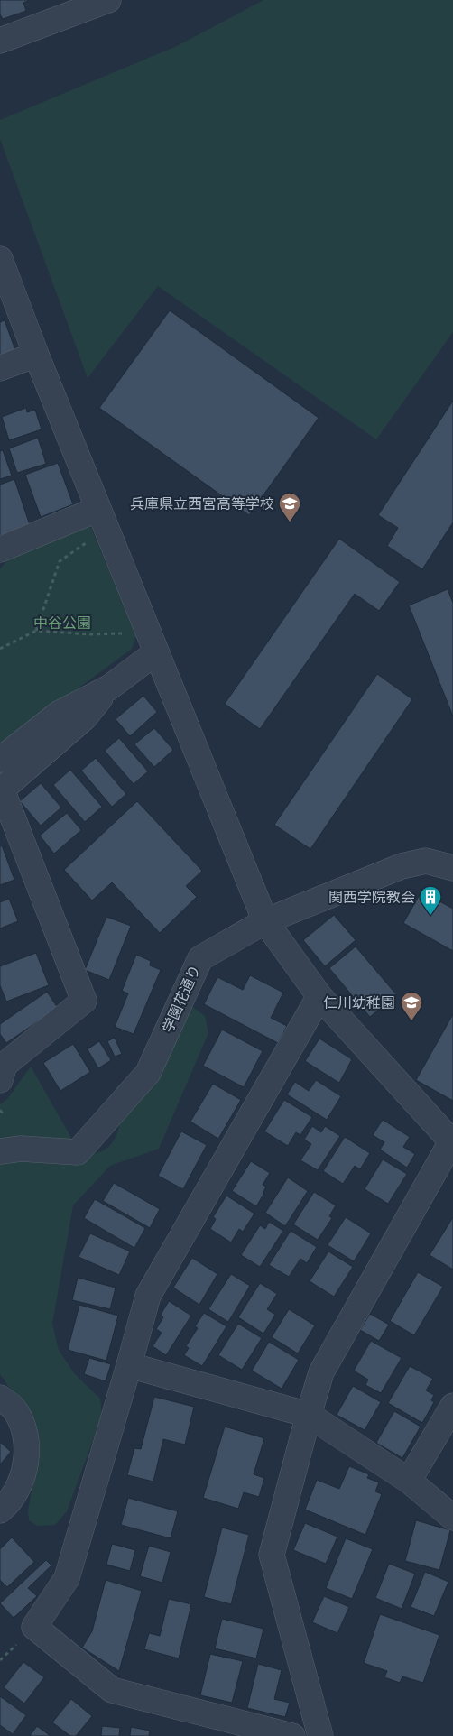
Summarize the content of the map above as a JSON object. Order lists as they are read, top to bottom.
{
  "streets": {
    "street": ["学園花通り"]
  },
  "parks": ["中谷公園"],
  "places": {
    "school or university": ["兵庫県立西宮高等学校", "仁川幼稚園"],
    "building": ["関西学院教会"]
  }
}
